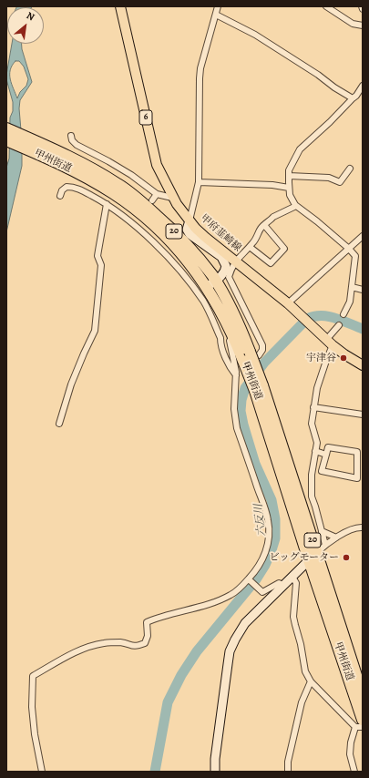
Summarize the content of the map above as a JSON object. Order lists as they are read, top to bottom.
{
  "streets": {
    "highway": ["甲州街道", "20"],
    "main road": ["6", "甲府韮崎線"]
  },
  "water": ["六反川"],
  "places": ["宇津谷", "ビッグモーター"],
  "north": "top right"
}
